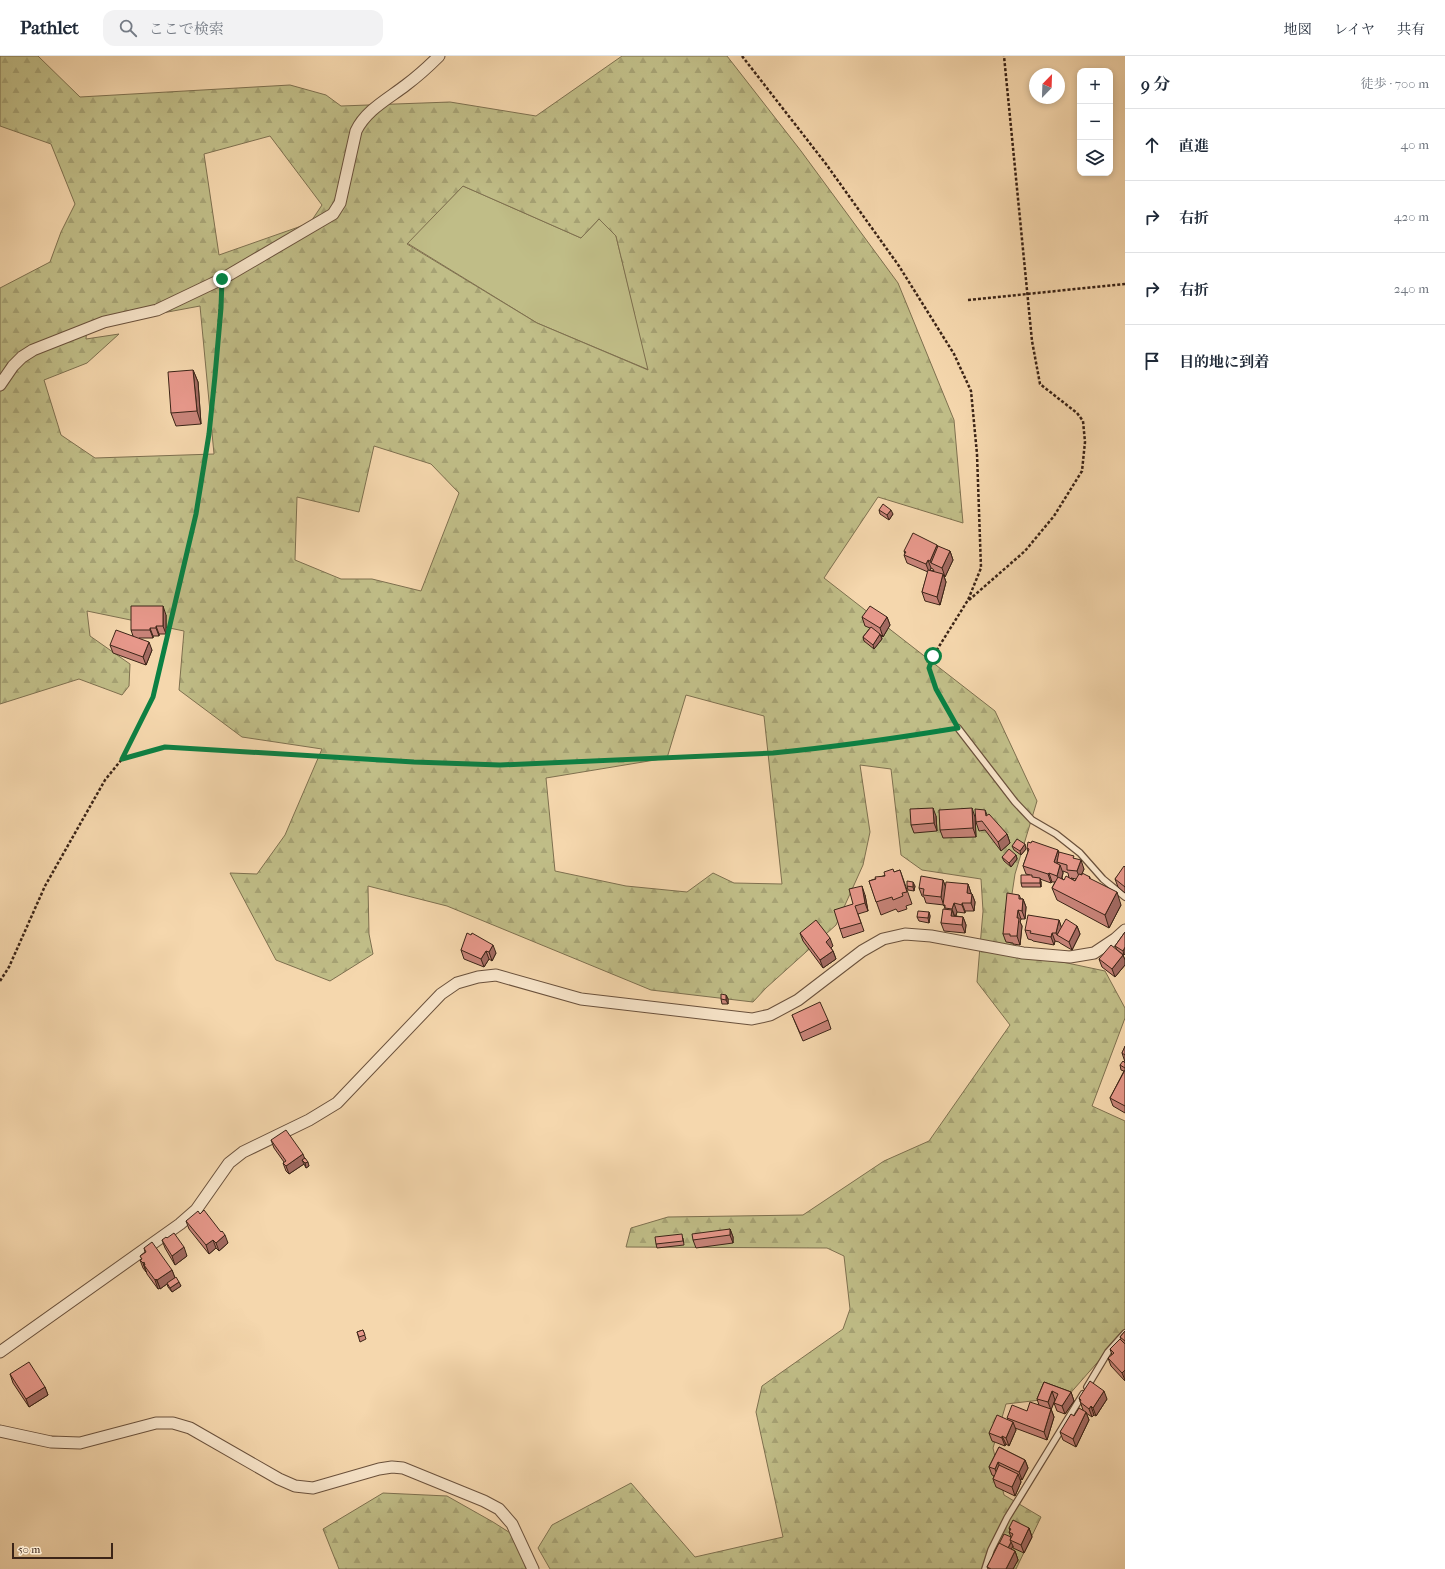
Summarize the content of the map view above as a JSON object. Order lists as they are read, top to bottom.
{
  "scale_bar": "50 m",
  "north": "top right",
  "page": {
    "header": "Pathlet",
    "search": "ここで検索",
    "nav": ["地図", "レイヤ", "共有"],
    "heading": ["9 分", "徒歩 · 700 m"],
    "map_buttons": ["+", "−"],
    "list": [
      ["直進", "40 m"],
      ["右折", "420 m"],
      ["右折", "240 m"],
      "目的地に到着"
    ],
    "scale": "50 m"
  }
}
